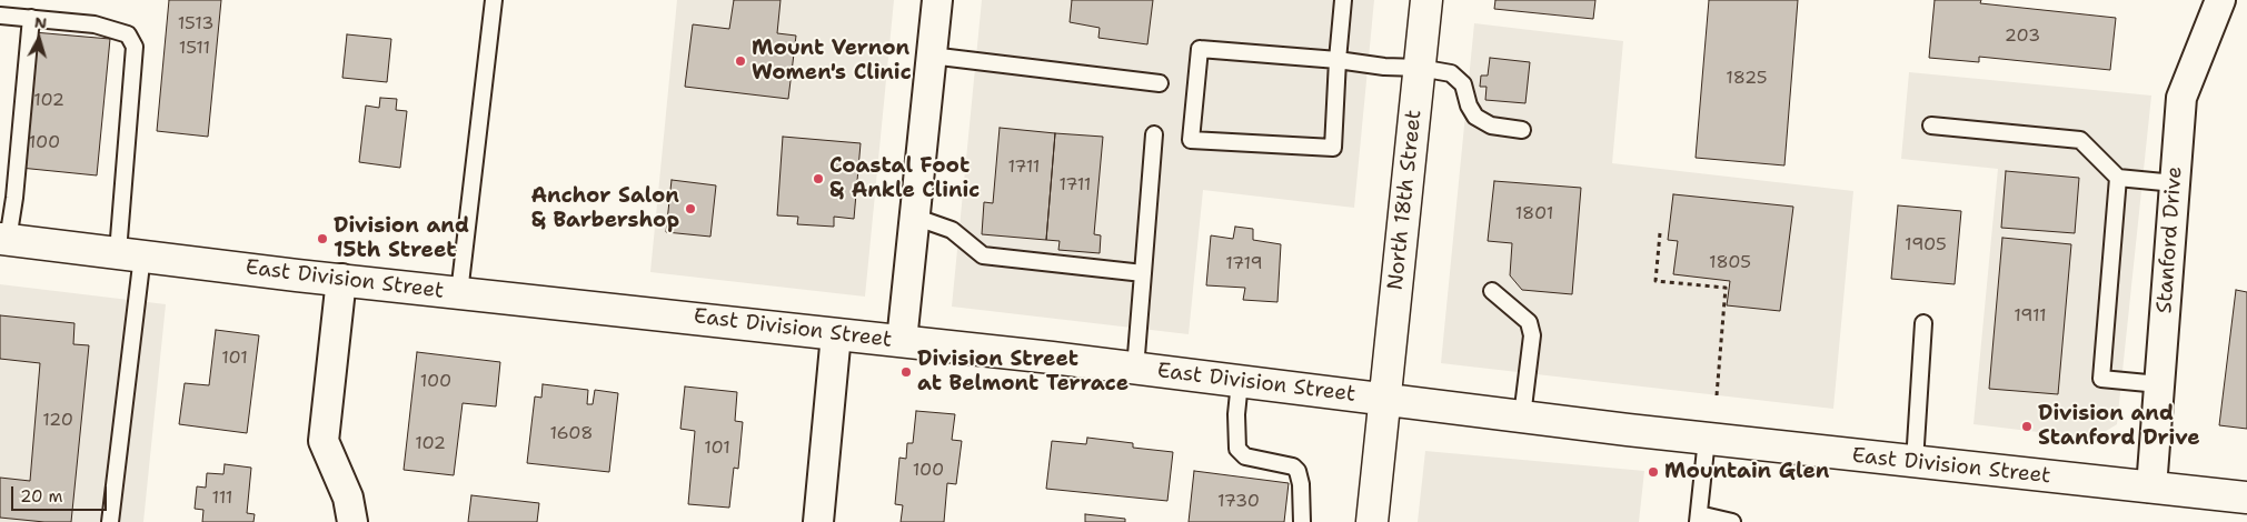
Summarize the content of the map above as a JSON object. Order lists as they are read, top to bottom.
{
  "streets": {
    "street": ["North 18th Street", "Stanford Drive", "East Division Street"]
  },
  "crossings": [
    ["North 18th Street", "East Division Street"],
    ["Stanford Drive", "East Division Street"]
  ],
  "places": [
    "Mount Vernon Women's Clinic",
    "Coastal Foot & Ankle Clinic",
    "Anchor Salon & Barbershop",
    "Division and 15th Street",
    "Division Street at Belmont Terrace",
    "Division and Stanford Drive",
    "Mountain Glen"
  ],
  "house_numbers": [
    "1513",
    "203",
    "1511",
    "1825",
    "102",
    "100",
    "1711",
    "1711",
    "1801",
    "1905",
    "1805",
    "1719",
    "1911",
    "101",
    "100",
    "120",
    "1608",
    "102",
    "101",
    "100",
    "111",
    "1730"
  ],
  "scale_bar": "20 m",
  "north": "top"
}
